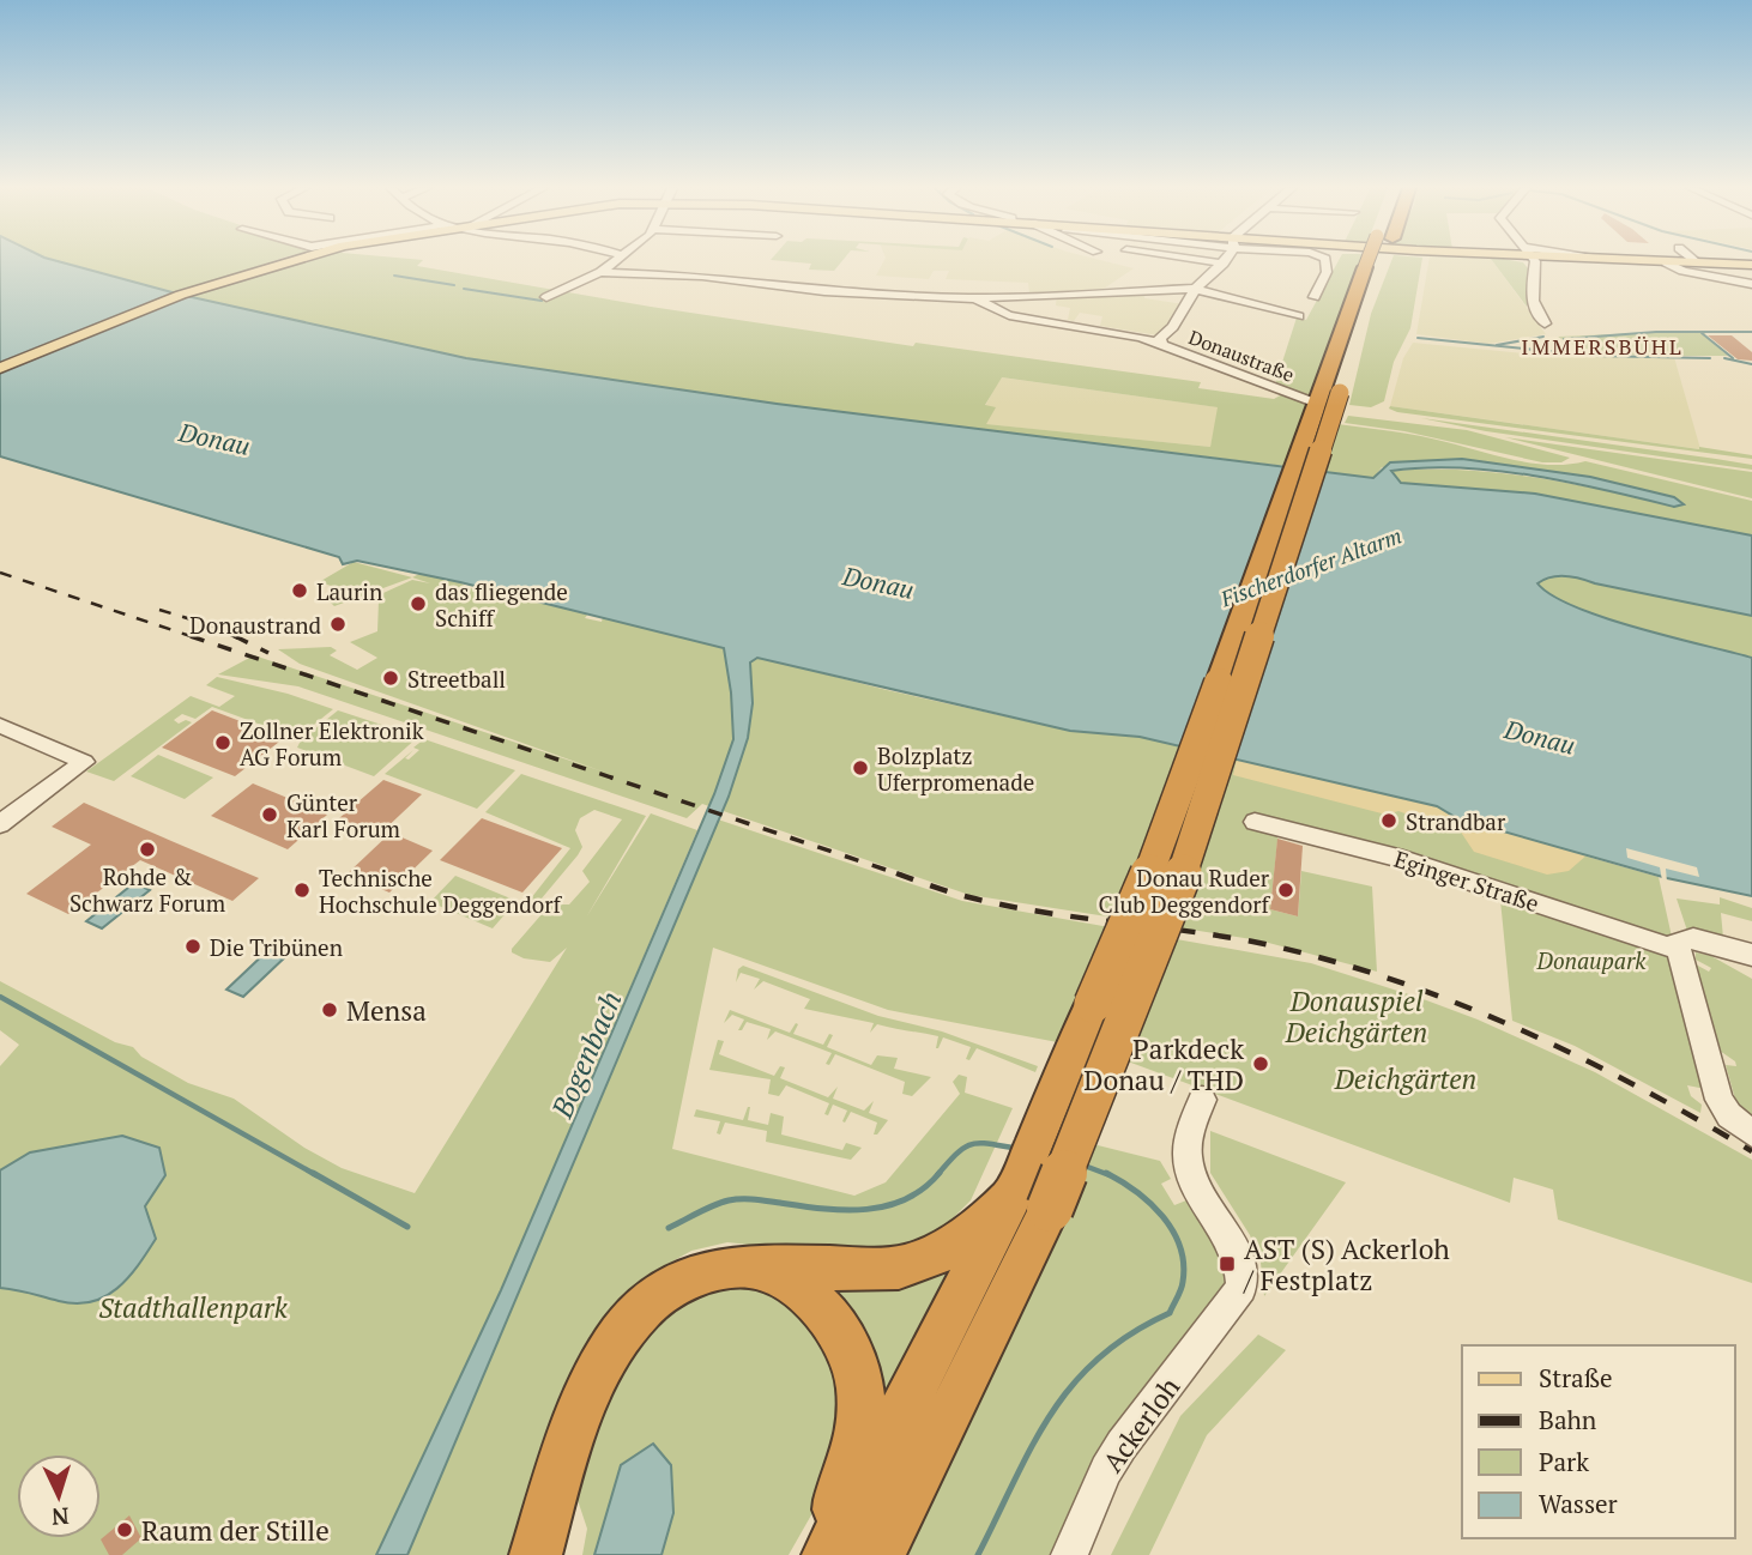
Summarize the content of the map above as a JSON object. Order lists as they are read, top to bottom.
{
  "streets": {
    "street": ["Donaustraße", "Eginger Straße", "Ackerloh"]
  },
  "districts": ["IMMERSBÜHL"],
  "water": ["Donau", "Fischerdorfer Altarm", "Bogenbach"],
  "parks": [
    "Donaupark",
    "Donauspiel Deichgärten",
    "Deichgärten",
    "Stadthallenpark"
  ],
  "places": {
    "other": [
      "Laurin",
      "das fliegende Schiff",
      "Donaustrand",
      "Streetball",
      "Zollner Elektronik AG Forum",
      "Bolzplatz Uferpromenade",
      "Günter Karl Forum",
      "Strandbar",
      "Rohde & Schwarz Forum",
      "Technische Hochschule Deggendorf",
      "Donau Ruder Club Deggendorf",
      "Die Tribünen",
      "Mensa",
      "Parkdeck Donau / THD",
      "Raum der Stille"
    ],
    "transit": ["AST (S) Ackerloh / Festplatz"]
  },
  "legend": [
    "Straße",
    "Bahn",
    "Park",
    "Wasser"
  ],
  "north": "bottom"
}
